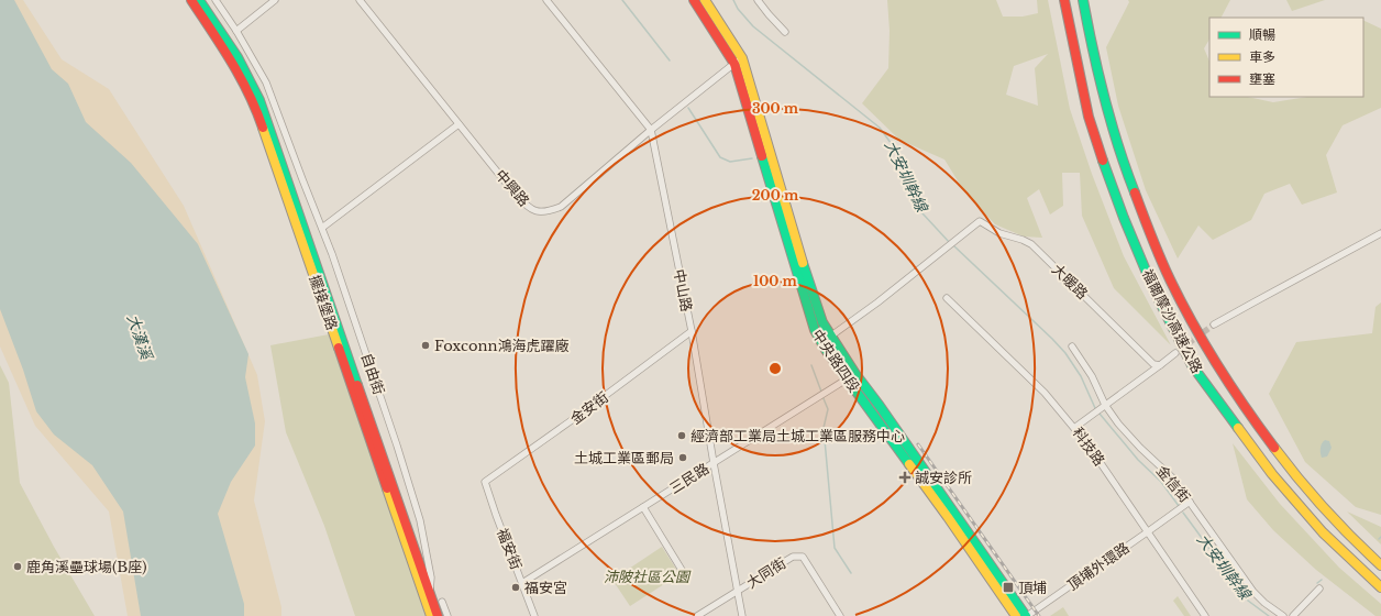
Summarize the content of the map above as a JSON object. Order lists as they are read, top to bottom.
{
  "streets": {
    "main road": ["擺接堡路", "福爾摩沙高速公路", "中央路四段"],
    "street": [
      "中興路",
      "大暖路",
      "中山路",
      "自由街",
      "金安街",
      "科技路",
      "三民路",
      "金信街",
      "福安街",
      "頂埔外環路",
      "大同街"
    ]
  },
  "crossings": [
    ["中興路", "中山路"],
    ["中興路", "中央路四段"],
    ["大暖路", "中央路四段"],
    ["中山路", "金安街"],
    ["中山路", "三民路"],
    ["中山路", "大同街"],
    ["擺接堡路", "自由街"],
    ["中央路四段", "三民路"],
    ["中央路四段", "頂埔外環路"],
    ["金安街", "福安街"],
    ["科技路", "頂埔外環路"],
    ["三民路", "福安街"],
    ["金信街", "頂埔外環路"]
  ],
  "water": ["大安圳幹線", "大漢溪"],
  "parks": ["沛陂社區公園"],
  "places": {
    "other": [
      "Foxconn鴻海虎躍廠",
      "經濟部工業局土城工業區服務中心",
      "土城工業區郵局",
      "鹿角溪壘球場(B座)",
      "福安宮"
    ],
    "health": ["誠安診所"],
    "transit": ["頂埔"]
  },
  "legend": ["順暢", "車多", "壅塞"],
  "rings": ["300 m", "200 m", "100 m"]
}
